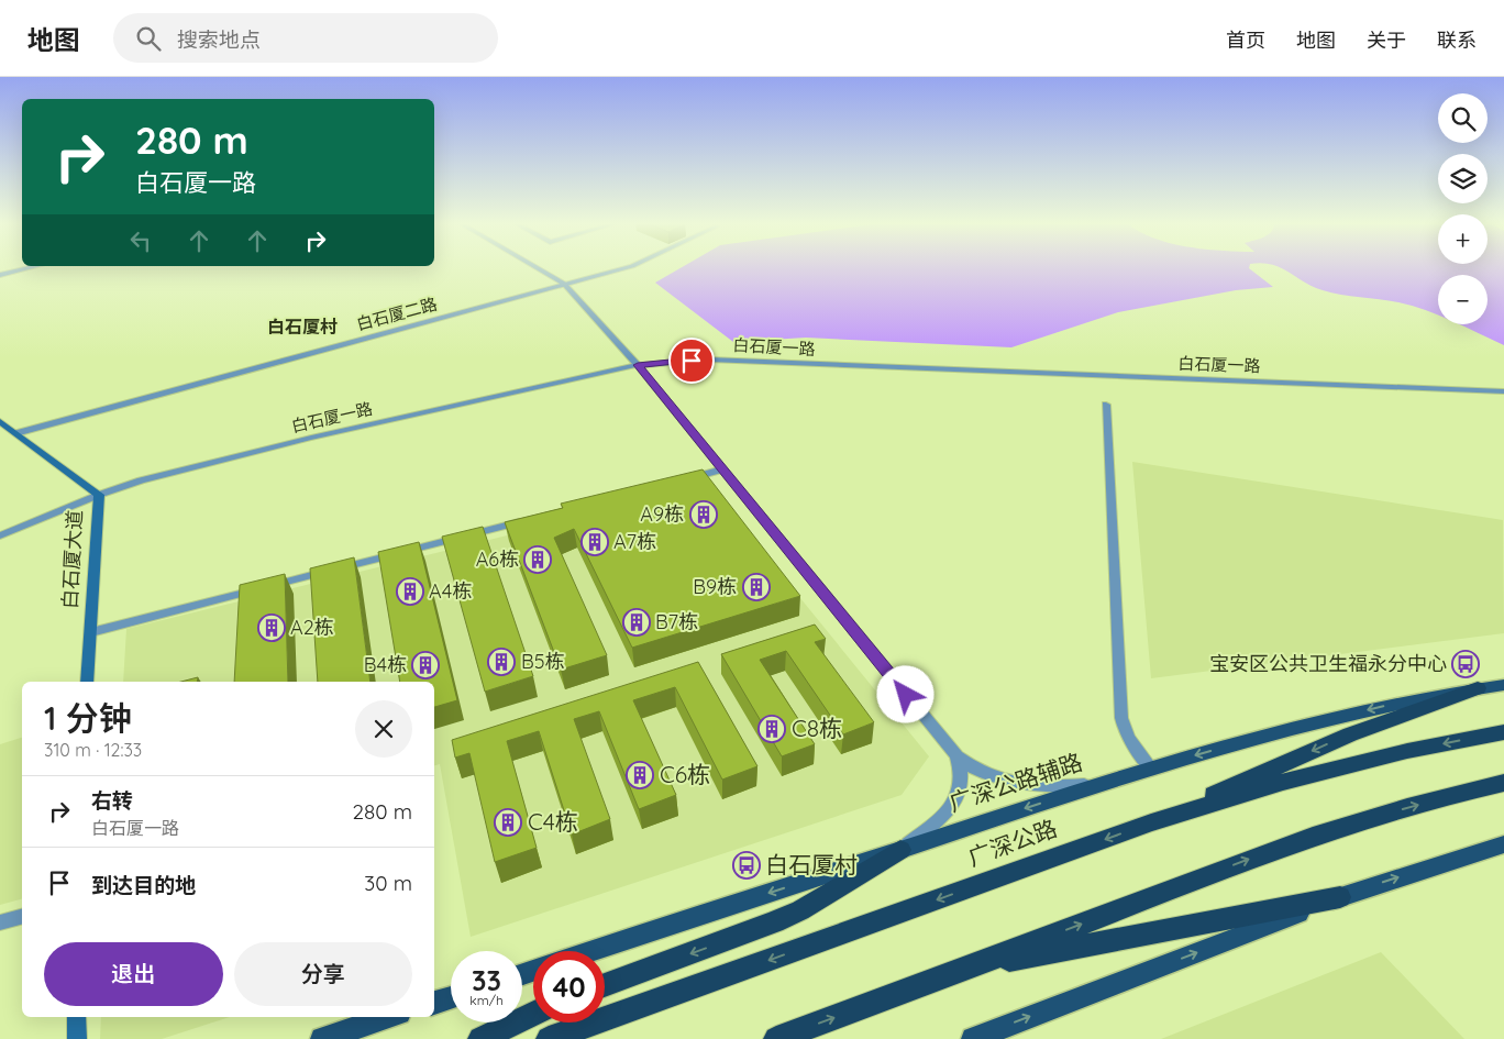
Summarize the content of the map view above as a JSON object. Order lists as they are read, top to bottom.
{
  "streets": {
    "highway": ["广深公路"],
    "main road": ["白石厦大道", "广深公路辅路"],
    "street": ["白石厦二路", "白石厦一路"]
  },
  "crossings": [
    ["白石厦二路", "白石厦大道"],
    ["白石厦一路", "白石厦大道"]
  ],
  "one_way": ["广深公路辅路"],
  "districts": ["白石厦村"],
  "places": {
    "building": [
      "A9栋",
      "A7栋",
      "A6栋",
      "B9栋",
      "A4栋",
      "B7栋",
      "A2栋",
      "B5栋",
      "B4栋",
      "C8栋",
      "C6栋",
      "C4栋"
    ],
    "bus stop": ["宝安区公共卫生福永分中心", "白石厦村"]
  },
  "page": {
    "header": "地图",
    "search": "搜索地点",
    "nav": [
      "首页",
      "地图",
      "关于",
      "联系"
    ],
    "map_buttons": ["+", "−"],
    "turn": ["280 m", "白石厦一路"],
    "heading": ["1 分钟", "310 m · 12:33"],
    "list": [
      {
        "name": "右转",
        "note": "白石厦一路",
        "value": "280 m"
      },
      {
        "name": "到达目的地",
        "value": "30 m"
      }
    ],
    "buttons": ["退出", "分享"],
    "speed": "33 km/h",
    "limit": "40"
  }
}
